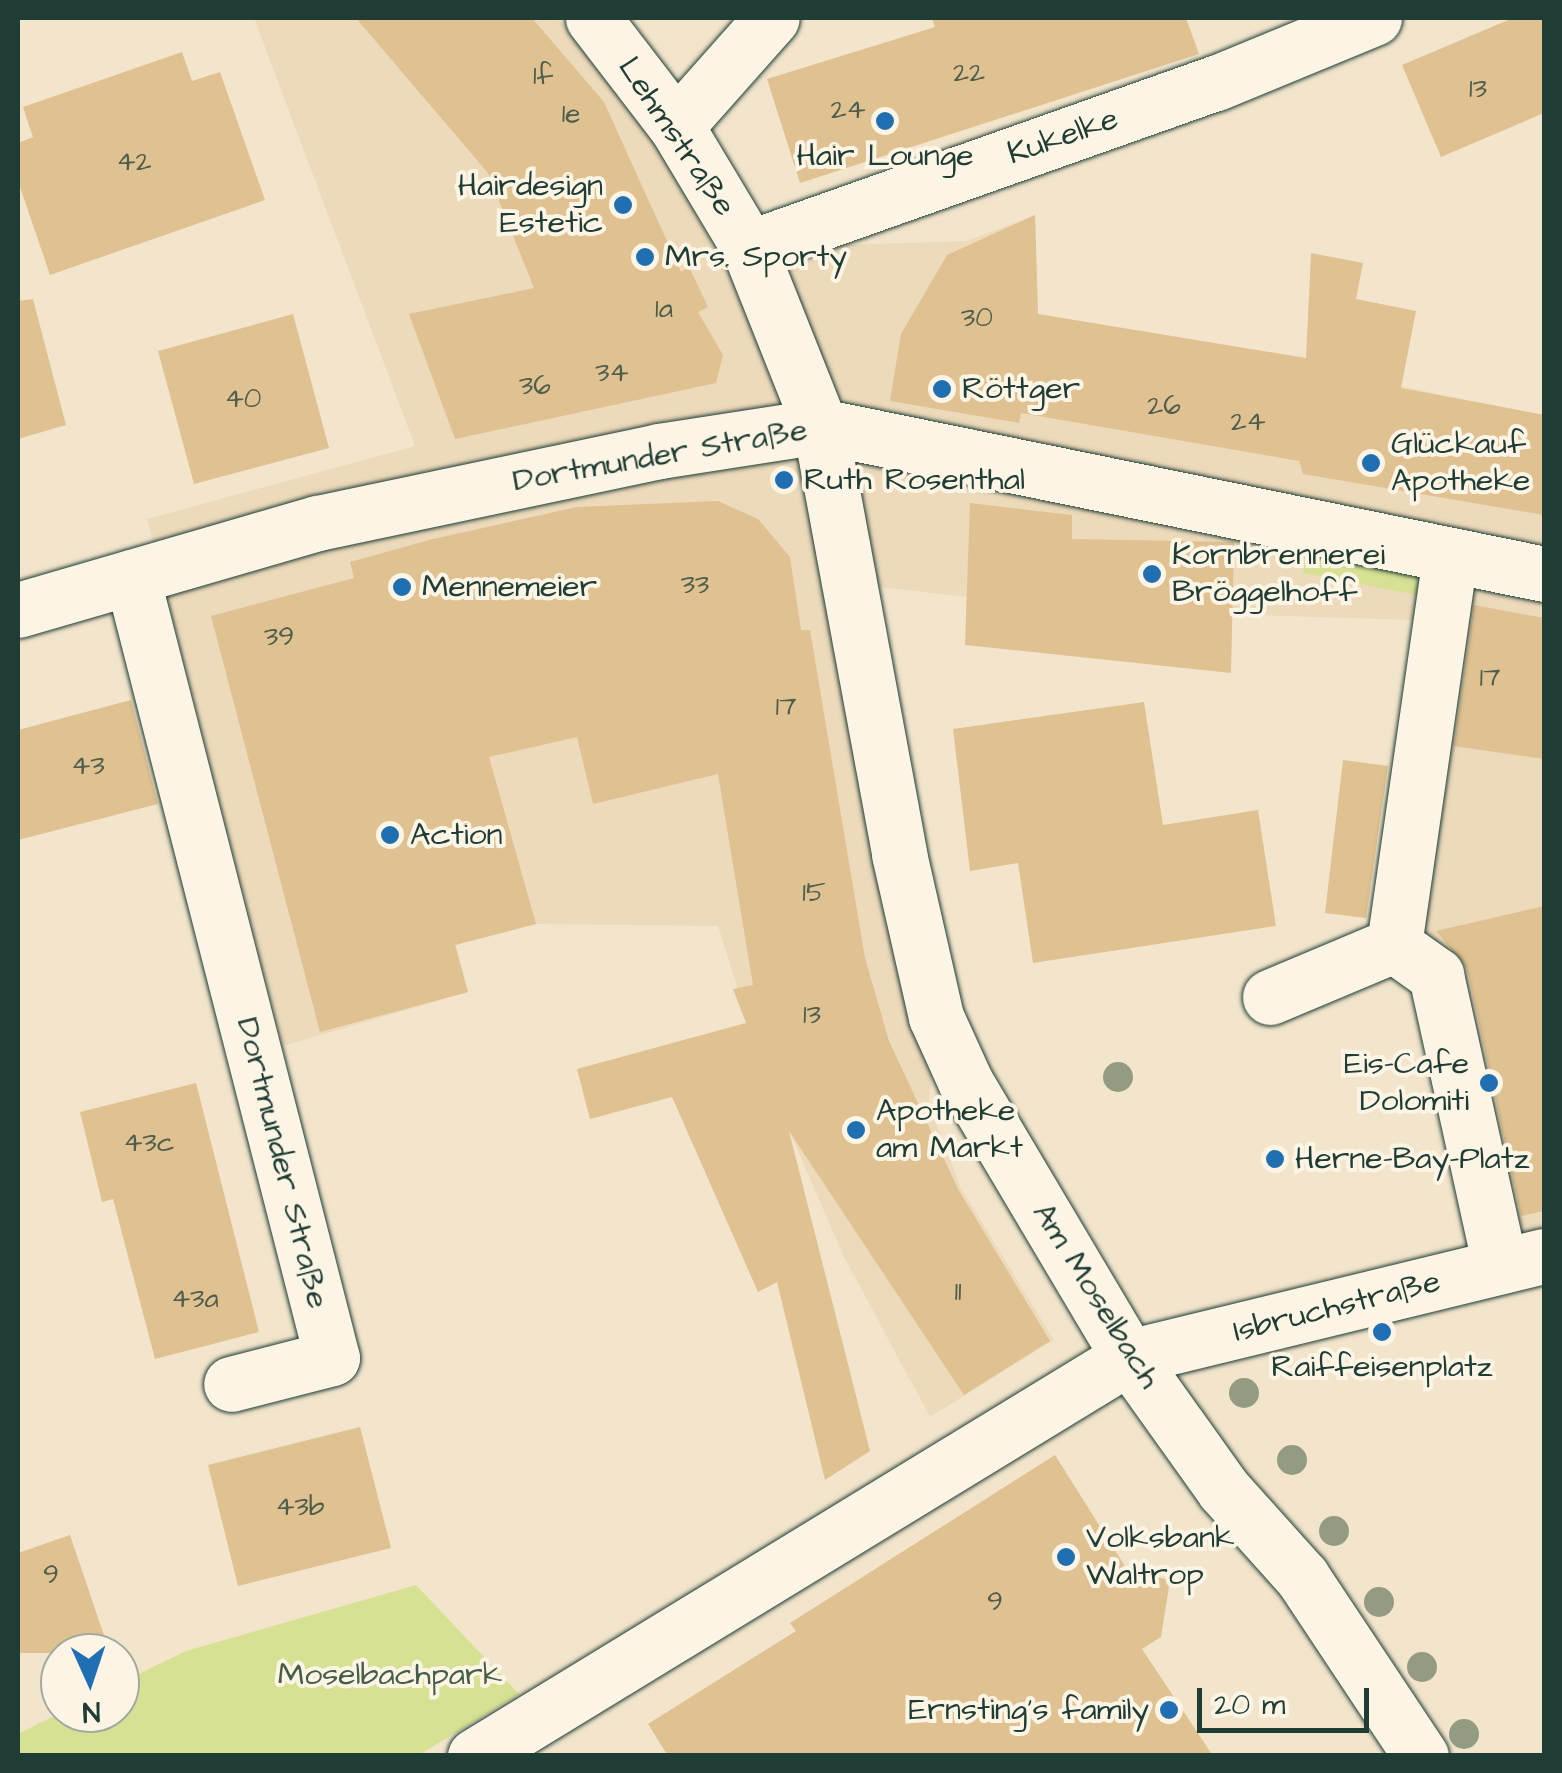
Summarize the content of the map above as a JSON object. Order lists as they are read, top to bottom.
{
  "streets": {
    "street": [
      "Lehmstraße",
      "Kukelke",
      "Dortmunder Straße",
      "Am Moselbach",
      "Isbruchstraße"
    ]
  },
  "crossings": [
    ["Lehmstraße", "Kukelke"],
    ["Lehmstraße", "Dortmunder Straße"],
    ["Lehmstraße", "Am Moselbach"],
    ["Dortmunder Straße", "Am Moselbach"],
    ["Am Moselbach", "Isbruchstraße"]
  ],
  "parks": ["Moselbachpark"],
  "places": [
    "Hair Lounge",
    "Hairdesign Estetic",
    "Mrs. Sporty",
    "Röttger",
    "Glückauf Apotheke",
    "Ruth Rosenthal",
    "Kornbrennerei Bröggelhoff",
    "Mennemeier",
    "Action",
    "Eis-Cafe Dolomiti",
    "Apotheke am Markt",
    "Herne-Bay-Platz",
    "Raiffeisenplatz",
    "Volksbank Waltrop",
    "Ernsting's family"
  ],
  "house_numbers": [
    "22",
    "1f",
    "13",
    "24",
    "1e",
    "42",
    "1a",
    "30",
    "34",
    "36",
    "40",
    "26",
    "24",
    "33",
    "39",
    "17",
    "17",
    "43",
    "15",
    "13",
    "43c",
    "11",
    "43a",
    "43b",
    "9",
    "9"
  ],
  "scale_bar": "20 m",
  "north": "bottom"
}
